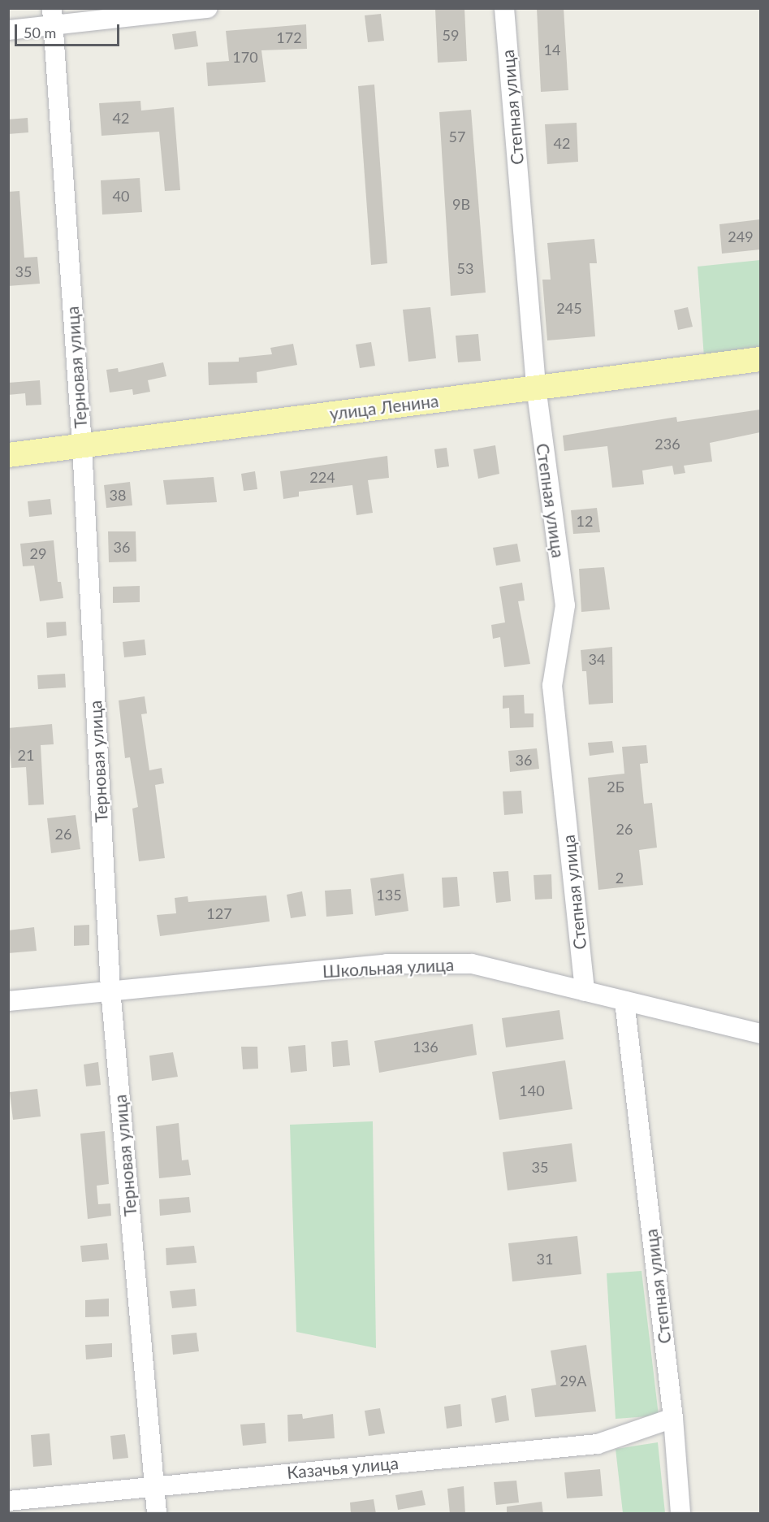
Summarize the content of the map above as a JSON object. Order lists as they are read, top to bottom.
{
  "streets": {
    "main road": ["улица Ленина"],
    "street": [
      "Степная улица",
      "Терновая улица",
      "Школьная улица",
      "Казачья улица"
    ]
  },
  "crossings": [
    ["Степная улица", "улица Ленина"],
    ["Степная улица", "Школьная улица"],
    ["Степная улица", "Казачья улица"],
    ["Терновая улица", "улица Ленина"],
    ["Терновая улица", "Школьная улица"],
    ["Терновая улица", "Казачья улица"]
  ],
  "house_numbers": [
    "59",
    "172",
    "14",
    "170",
    "42",
    "57",
    "42",
    "40",
    "9В",
    "249",
    "53",
    "35",
    "245",
    "236",
    "224",
    "38",
    "12",
    "36",
    "29",
    "34",
    "21",
    "36",
    "2Б",
    "26",
    "26",
    "2",
    "135",
    "127",
    "136",
    "140",
    "35",
    "31",
    "29А"
  ],
  "scale_bar": "50 m"
}
